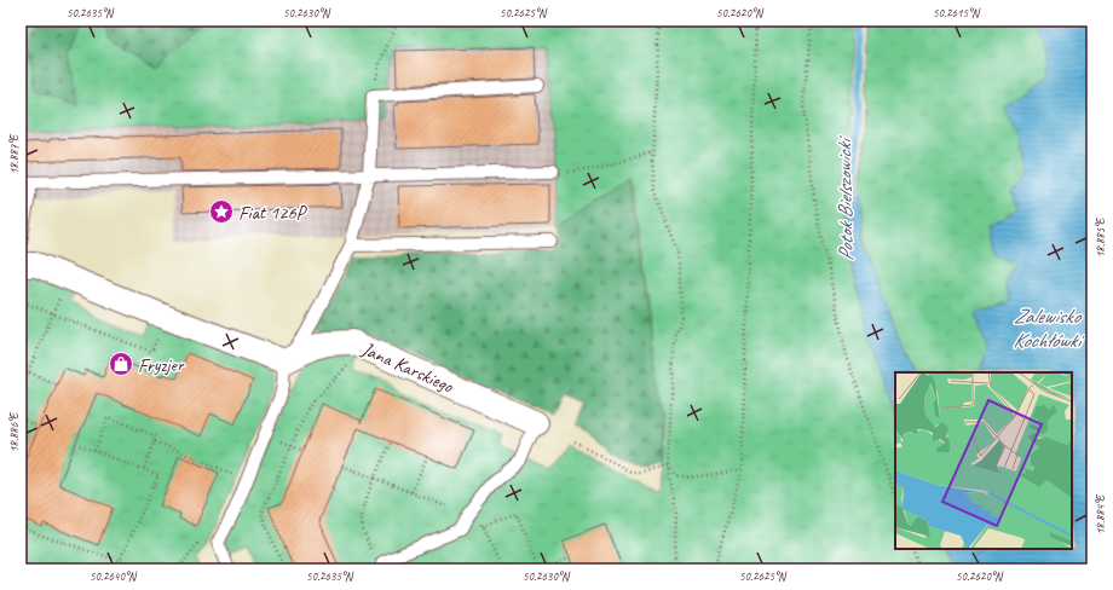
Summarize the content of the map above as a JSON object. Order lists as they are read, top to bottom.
{
  "streets": {
    "street": ["Jana Karskiego"]
  },
  "water": ["Potok Bielszowicki", "Zalewisko Kochłówki"],
  "places": {
    "place": ["Fiat 126P"],
    "shop": ["Fryzjer"]
  },
  "coordinates": [
    "50.2635°N",
    "50.2630°N",
    "50.2625°N",
    "50.2620°N",
    "50.2615°N",
    "18.887°E",
    "18.885°E",
    "18.886°E",
    "18.884°E",
    "50.2640°N"
  ]
}
